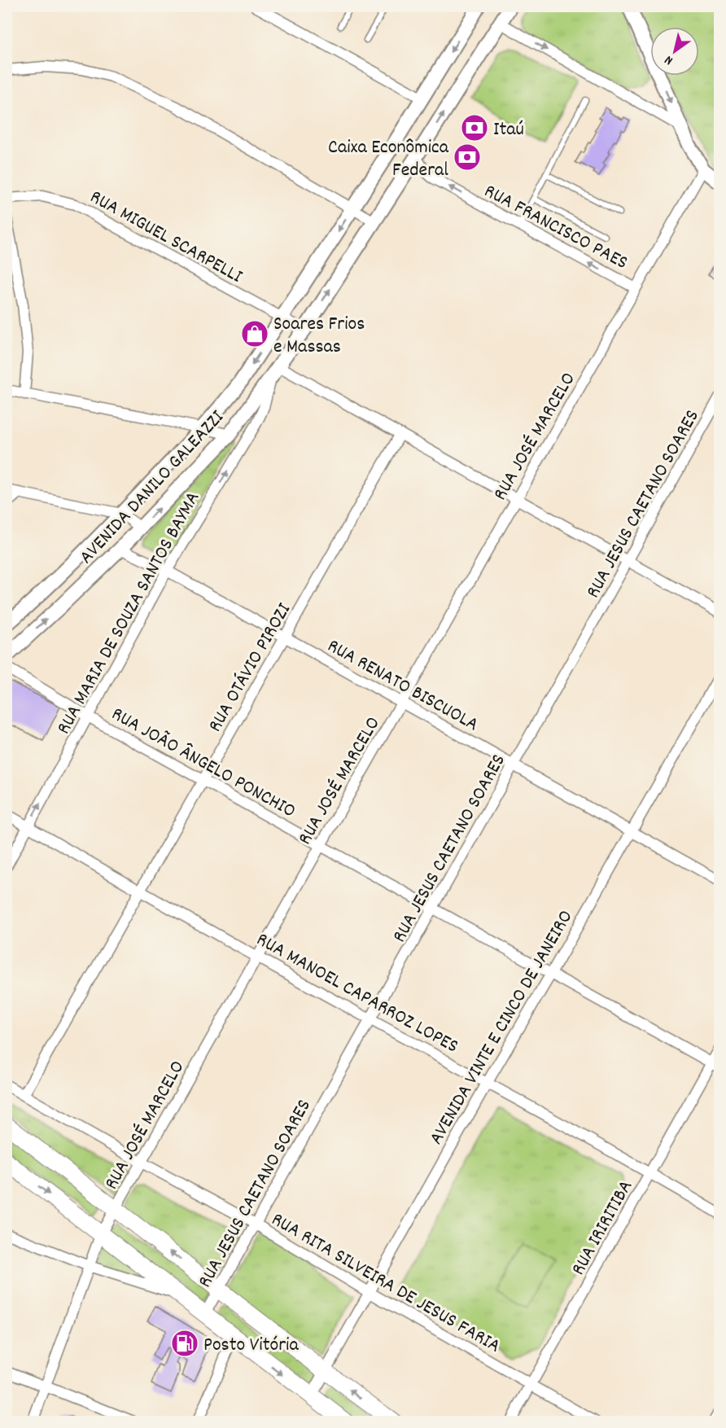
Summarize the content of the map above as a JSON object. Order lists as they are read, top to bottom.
{
  "streets": {
    "main road": ["AVENIDA DANILO GALEAZZI"],
    "street": [
      "RUA FRANCISCO PAES",
      "RUA MIGUEL SCARPELLI",
      "RUA JOSÉ MARCELO",
      "RUA JESUS CAETANO SOARES",
      "RUA MARIA DE SOUZA SANTOS BAYMA",
      "RUA OTÁVIO PIROZI",
      "RUA RENATO BISCUOLA",
      "RUA JOÃO ÂNGELO PONCHIO",
      "RUA MANOEL CAPARROZ LOPES",
      "AVENIDA VINTE E CINCO DE JANEIRO",
      "RUA IRIRITIBA",
      "RUA RITA SILVEIRA DE JESUS FARIA"
    ]
  },
  "crossings": [
    ["RUA FRANCISCO PAES", "RUA JOSÉ MARCELO"],
    ["RUA FRANCISCO PAES", "AVENIDA DANILO GALEAZZI"],
    ["RUA MIGUEL SCARPELLI", "AVENIDA DANILO GALEAZZI"],
    ["RUA JOSÉ MARCELO", "RUA RENATO BISCUOLA"],
    ["RUA JOSÉ MARCELO", "RUA JOÃO ÂNGELO PONCHIO"],
    ["RUA JOSÉ MARCELO", "RUA MANOEL CAPARROZ LOPES"],
    ["RUA JOSÉ MARCELO", "RUA RITA SILVEIRA DE JESUS FARIA"],
    ["AVENIDA DANILO GALEAZZI", "RUA MARIA DE SOUZA SANTOS BAYMA"],
    ["AVENIDA DANILO GALEAZZI", "RUA RENATO BISCUOLA"],
    ["RUA JESUS CAETANO SOARES", "RUA RENATO BISCUOLA"],
    ["RUA JESUS CAETANO SOARES", "RUA JOÃO ÂNGELO PONCHIO"],
    ["RUA JESUS CAETANO SOARES", "RUA MANOEL CAPARROZ LOPES"],
    ["RUA JESUS CAETANO SOARES", "RUA RITA SILVEIRA DE JESUS FARIA"],
    ["RUA MARIA DE SOUZA SANTOS BAYMA", "RUA RENATO BISCUOLA"],
    ["RUA MARIA DE SOUZA SANTOS BAYMA", "RUA JOÃO ÂNGELO PONCHIO"],
    ["RUA MARIA DE SOUZA SANTOS BAYMA", "RUA MANOEL CAPARROZ LOPES"],
    ["RUA OTÁVIO PIROZI", "RUA RENATO BISCUOLA"],
    ["RUA OTÁVIO PIROZI", "RUA JOÃO ÂNGELO PONCHIO"],
    ["RUA OTÁVIO PIROZI", "RUA MANOEL CAPARROZ LOPES"],
    ["RUA OTÁVIO PIROZI", "RUA RITA SILVEIRA DE JESUS FARIA"],
    ["RUA RENATO BISCUOLA", "AVENIDA VINTE E CINCO DE JANEIRO"],
    ["RUA JOÃO ÂNGELO PONCHIO", "AVENIDA VINTE E CINCO DE JANEIRO"],
    ["RUA JOÃO ÂNGELO PONCHIO", "RUA IRIRITIBA"],
    ["RUA MANOEL CAPARROZ LOPES", "AVENIDA VINTE E CINCO DE JANEIRO"],
    ["RUA MANOEL CAPARROZ LOPES", "RUA IRIRITIBA"],
    ["AVENIDA VINTE E CINCO DE JANEIRO", "RUA RITA SILVEIRA DE JESUS FARIA"],
    ["RUA IRIRITIBA", "RUA RITA SILVEIRA DE JESUS FARIA"]
  ],
  "one_way": ["RUA FRANCISCO PAES", "RUA MARIA DE SOUZA SANTOS BAYMA"],
  "places": {
    "bank": ["Itaú", "Caixa Econômica Federal"],
    "shop": ["Soares Frios e Massas"],
    "fuel station": ["Posto Vitória"]
  },
  "north": "bottom left"
}
